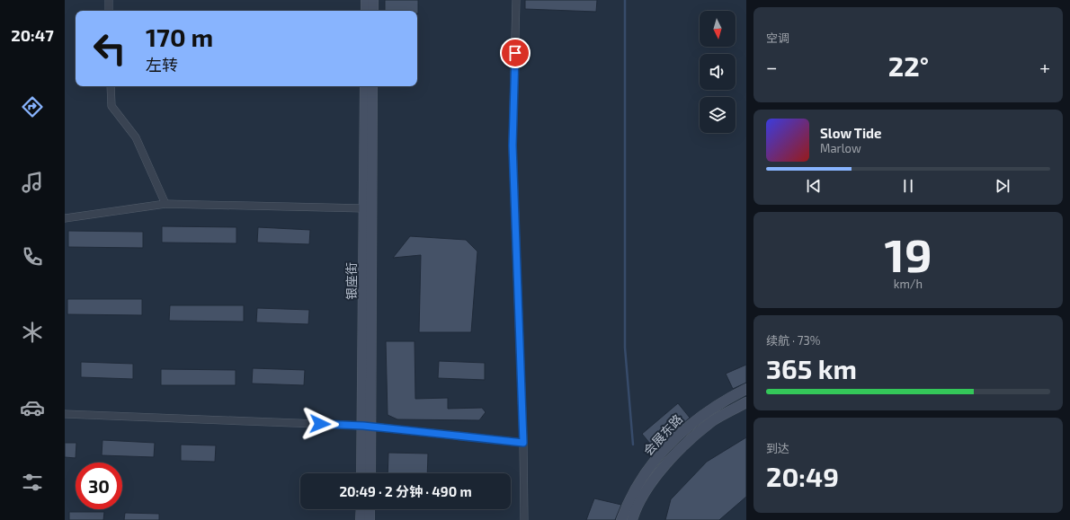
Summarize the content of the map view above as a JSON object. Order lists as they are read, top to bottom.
{
  "streets": {
    "main road": ["银座街", "会展东路"]
  },
  "north": "bottom",
  "page": {
    "tabs": "20:47",
    "tile": [
      "空调",
      ["19", "km/h"],
      ["续航 · 73%", "365 km"],
      ["到达", "20:49"]
    ],
    "turn": ["170 m", "左转"],
    "heat": ["−", "22°", "+"],
    "song": ["Slow Tide", "Marlow"],
    "limit": "30",
    "trip": "20:49 · 2 分钟 · 490 m"
  }
}
